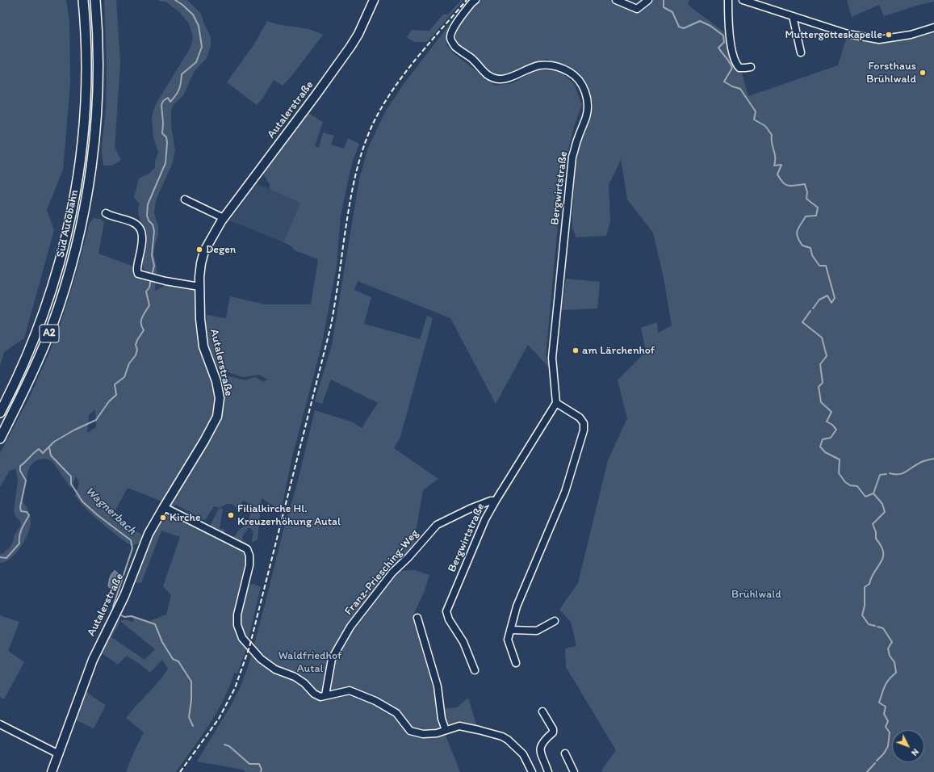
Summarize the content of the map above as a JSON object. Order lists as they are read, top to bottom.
{
  "streets": {
    "highway": ["Süd Autobahn", "A2"],
    "main road": ["Autalerstraße"],
    "street": ["Bergwirtstraße", "Franz-Priesching-Weg"]
  },
  "crossings": [
    ["Bergwirtstraße", "Franz-Priesching-Weg"]
  ],
  "water": ["Wagnerbach"],
  "parks": ["Brühlwald", "Waldfriedhof Autal"],
  "places": [
    "Muttergotteskapelle",
    "Forsthaus Brühlwald",
    "Degen",
    "am Lärchenhof",
    "Filialkirche Hl. Kreuzerhöhung Autal",
    "Kirche"
  ],
  "north": "bottom right"
}
